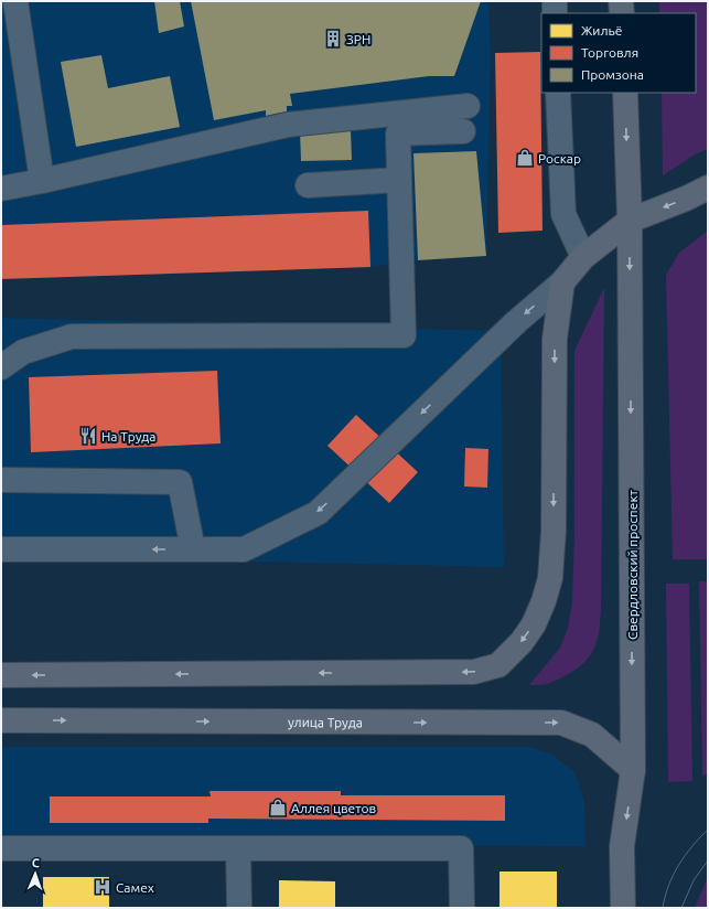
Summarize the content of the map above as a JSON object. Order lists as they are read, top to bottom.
{
  "streets": {
    "main road": ["Свердловский проспект", "улица Труда"]
  },
  "crossings": [
    ["Свердловский проспект", "улица Труда"]
  ],
  "one_way": ["Свердловский проспект", "улица Труда"],
  "places": {
    "building": ["ЗРН"],
    "shop": ["Роскар", "Аллея цветов"],
    "restaurant": ["На Труда"],
    "hospital": ["Самех"]
  },
  "legend": ["Жильё", "Торговля", "Промзона"],
  "north": "top"
}
